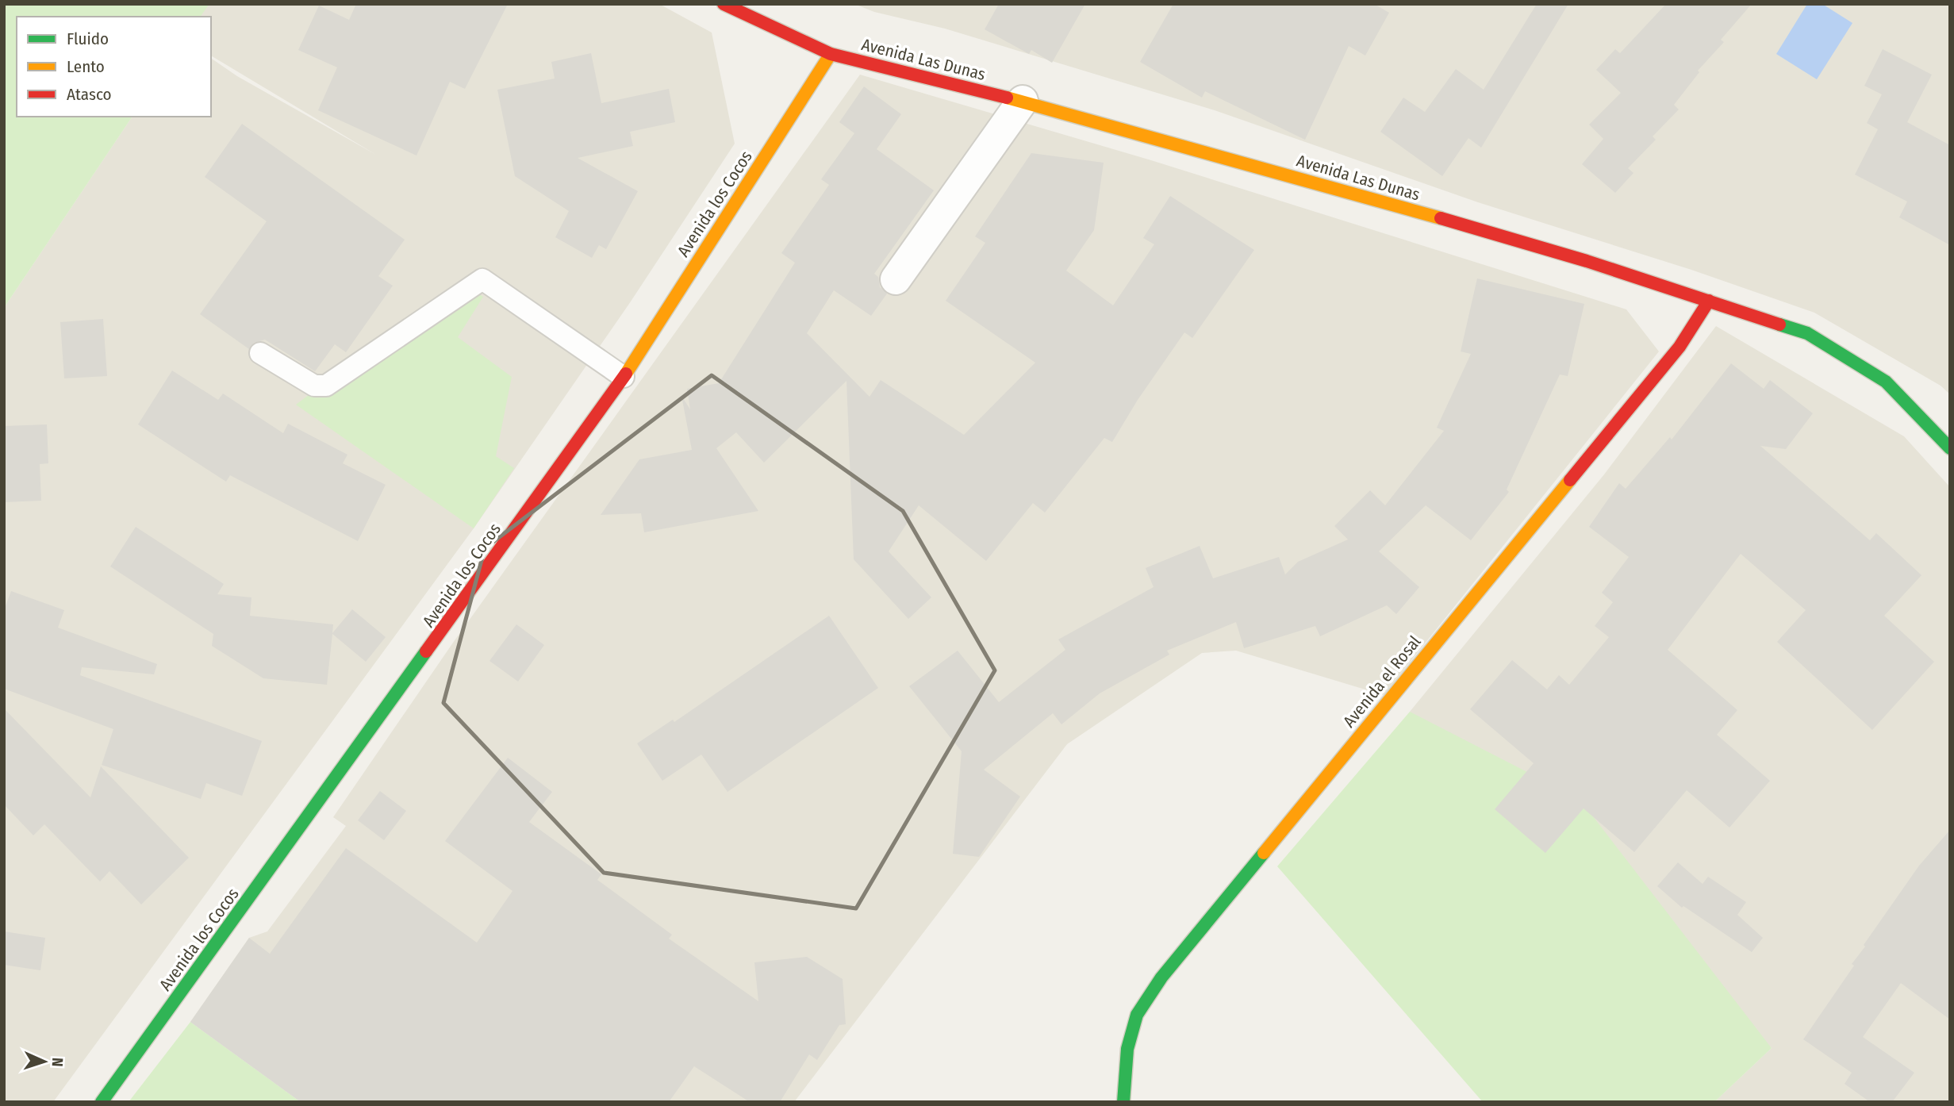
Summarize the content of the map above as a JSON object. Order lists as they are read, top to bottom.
{
  "streets": {
    "street": ["Avenida Las Dunas", "Avenida los Cocos", "Avenida el Rosal"]
  },
  "crossings": [
    ["Avenida Las Dunas", "Avenida los Cocos"],
    ["Avenida Las Dunas", "Avenida el Rosal"]
  ],
  "legend": ["Fluido", "Lento", "Atasco"],
  "north": "right"
}
